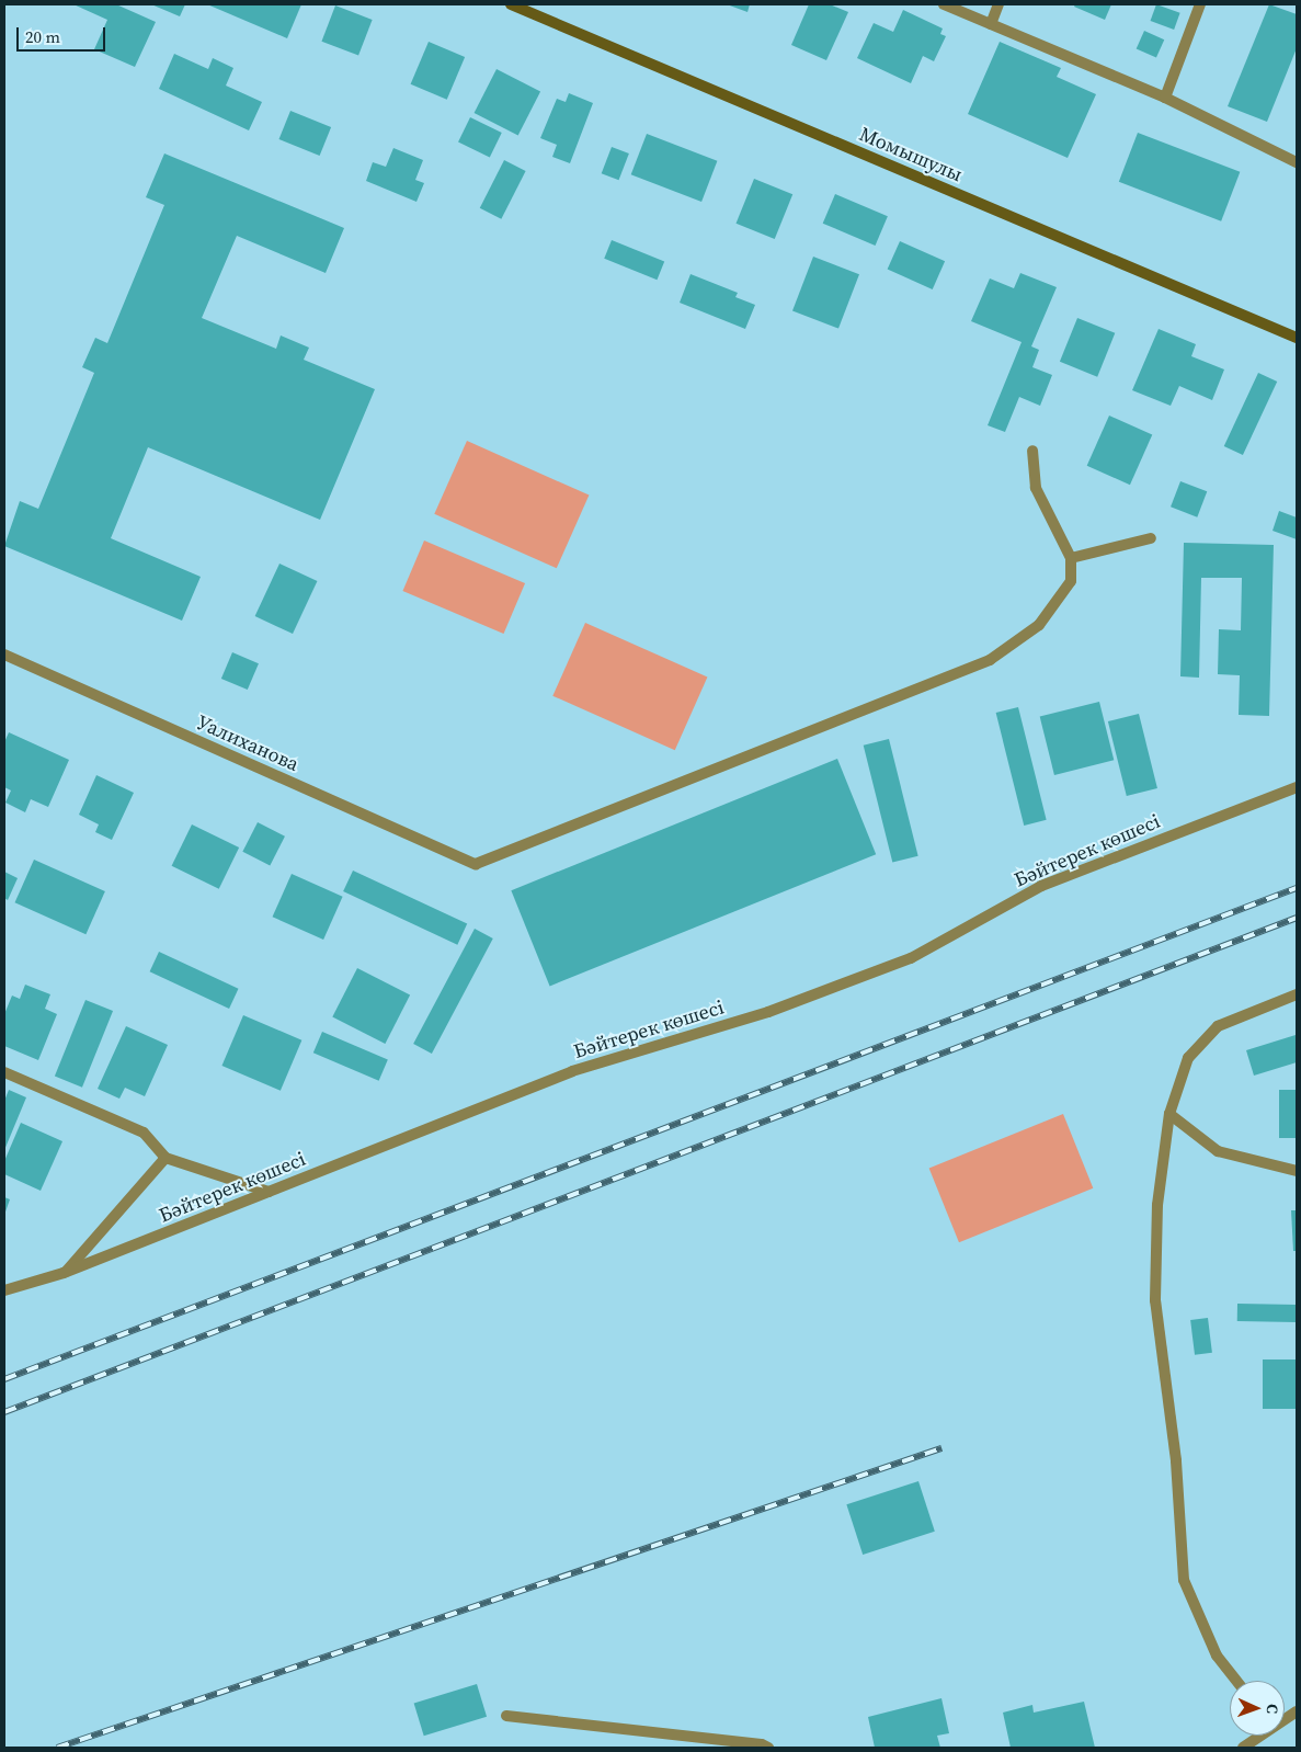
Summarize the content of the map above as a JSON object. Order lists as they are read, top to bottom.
{
  "streets": {
    "main road": ["Момышулы"],
    "street": ["Уалиханова", "Бәйтерек көшесі"]
  },
  "scale_bar": "20 m",
  "north": "right"
}
